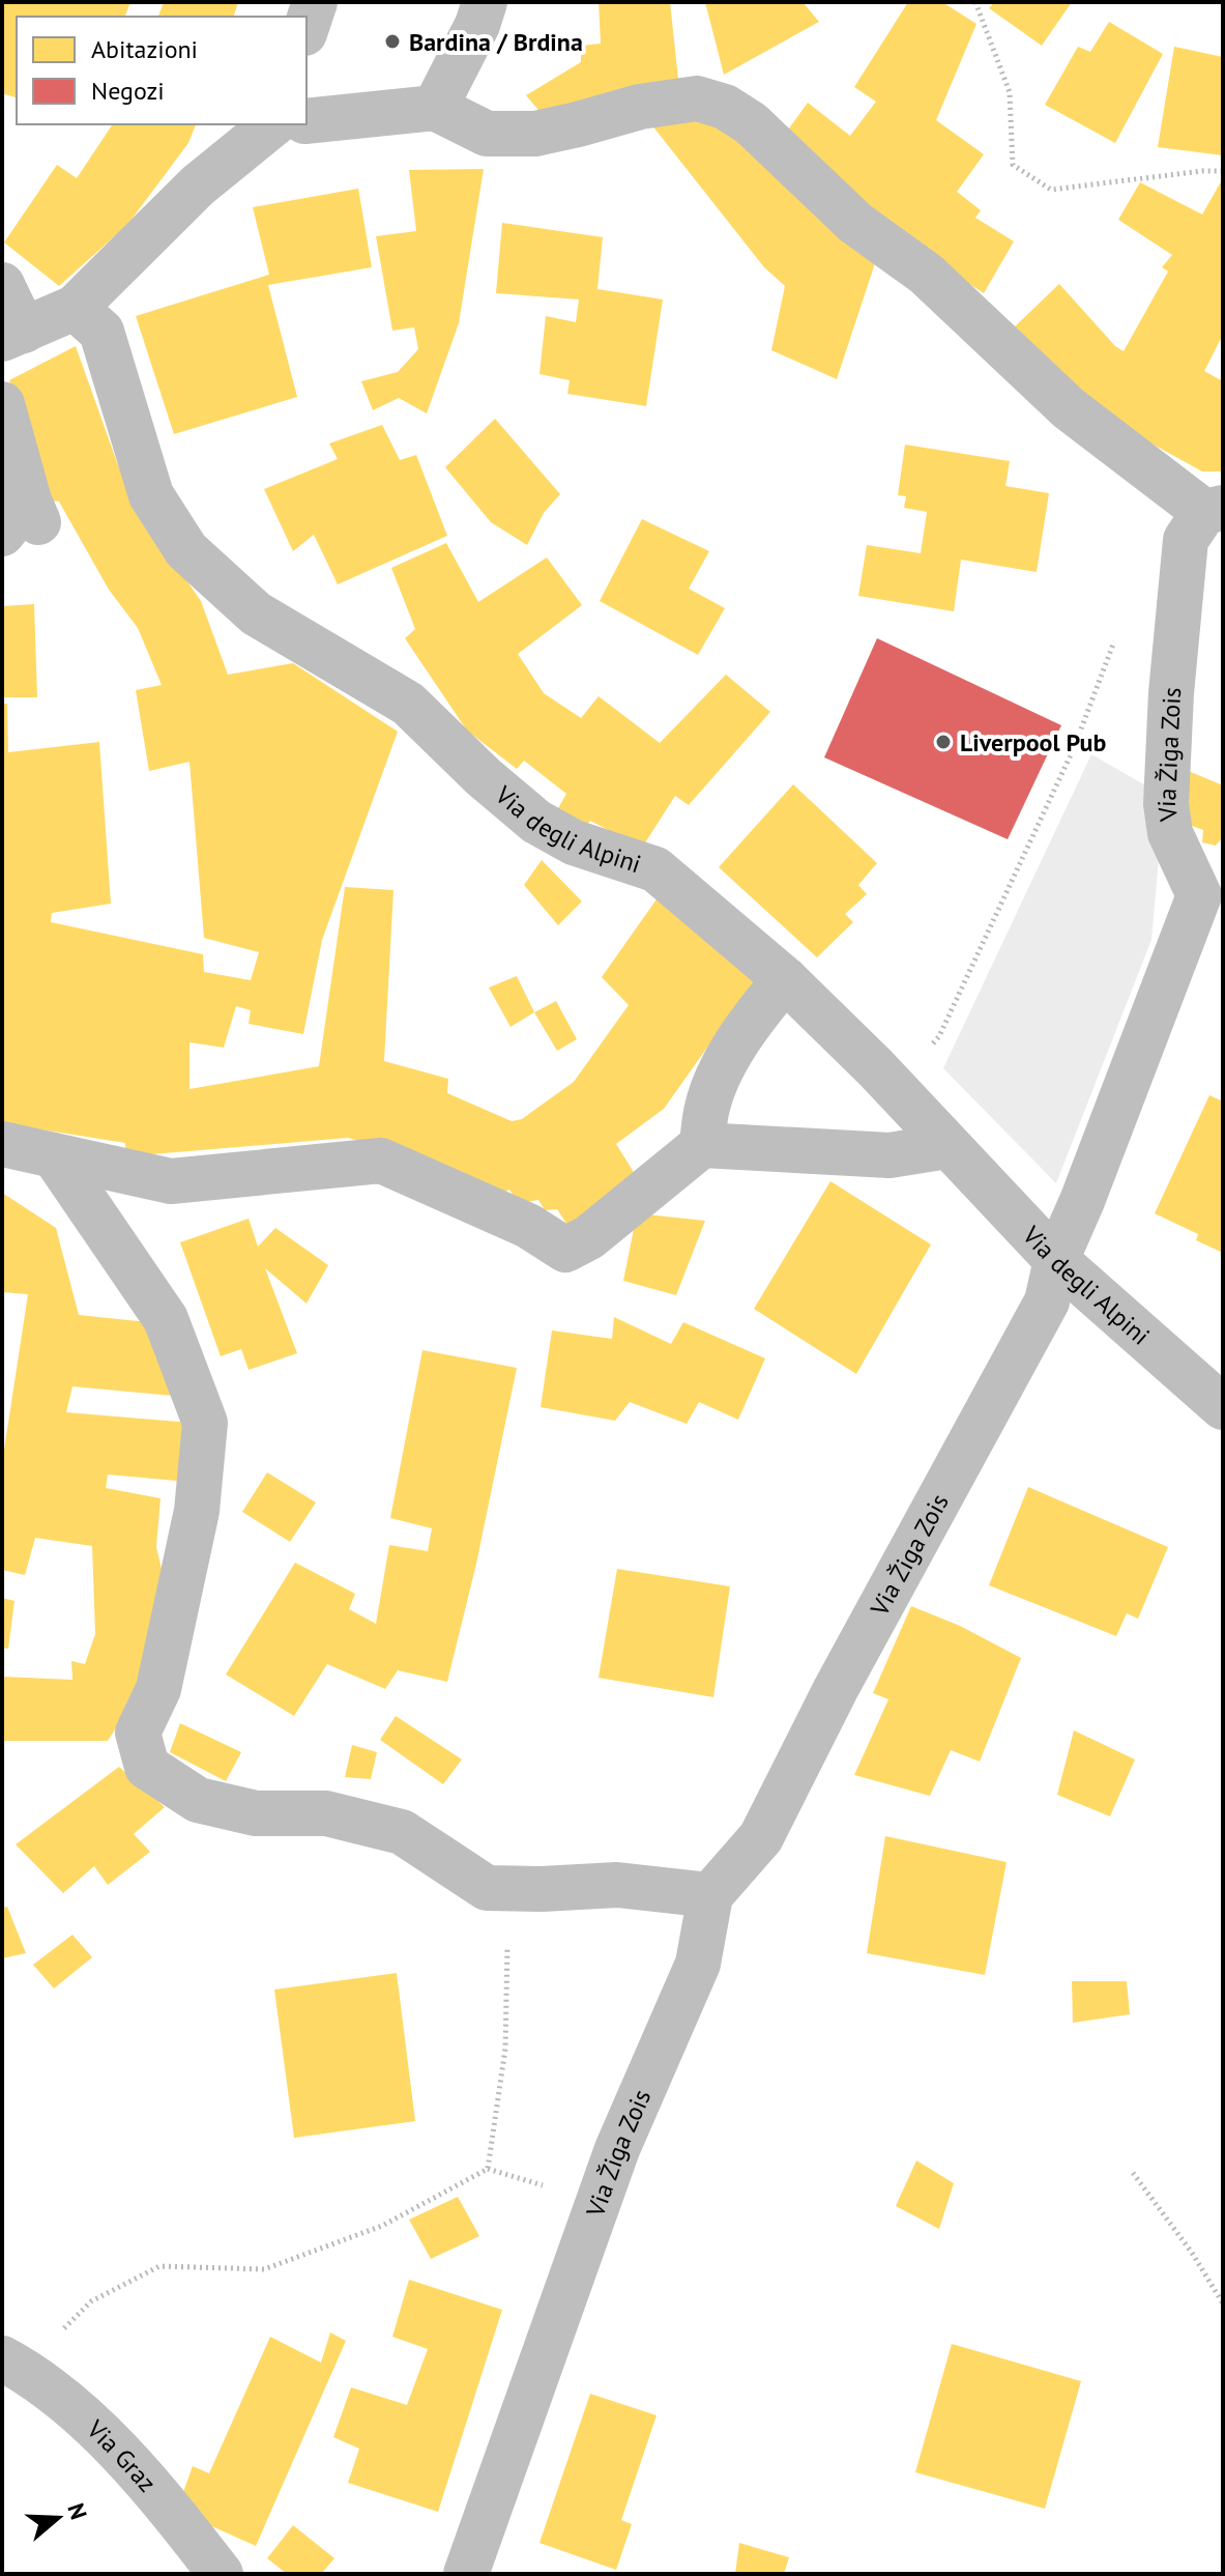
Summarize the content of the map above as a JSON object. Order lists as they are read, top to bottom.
{
  "streets": {
    "street": ["Via Žiga Zois", "Via degli Alpini", "Via Graz"]
  },
  "crossings": [
    ["Via Žiga Zois", "Via degli Alpini"]
  ],
  "places": ["Bardina / Brdina", "Liverpool Pub"],
  "legend": ["Abitazioni", "Negozi"],
  "north": "right"
}
